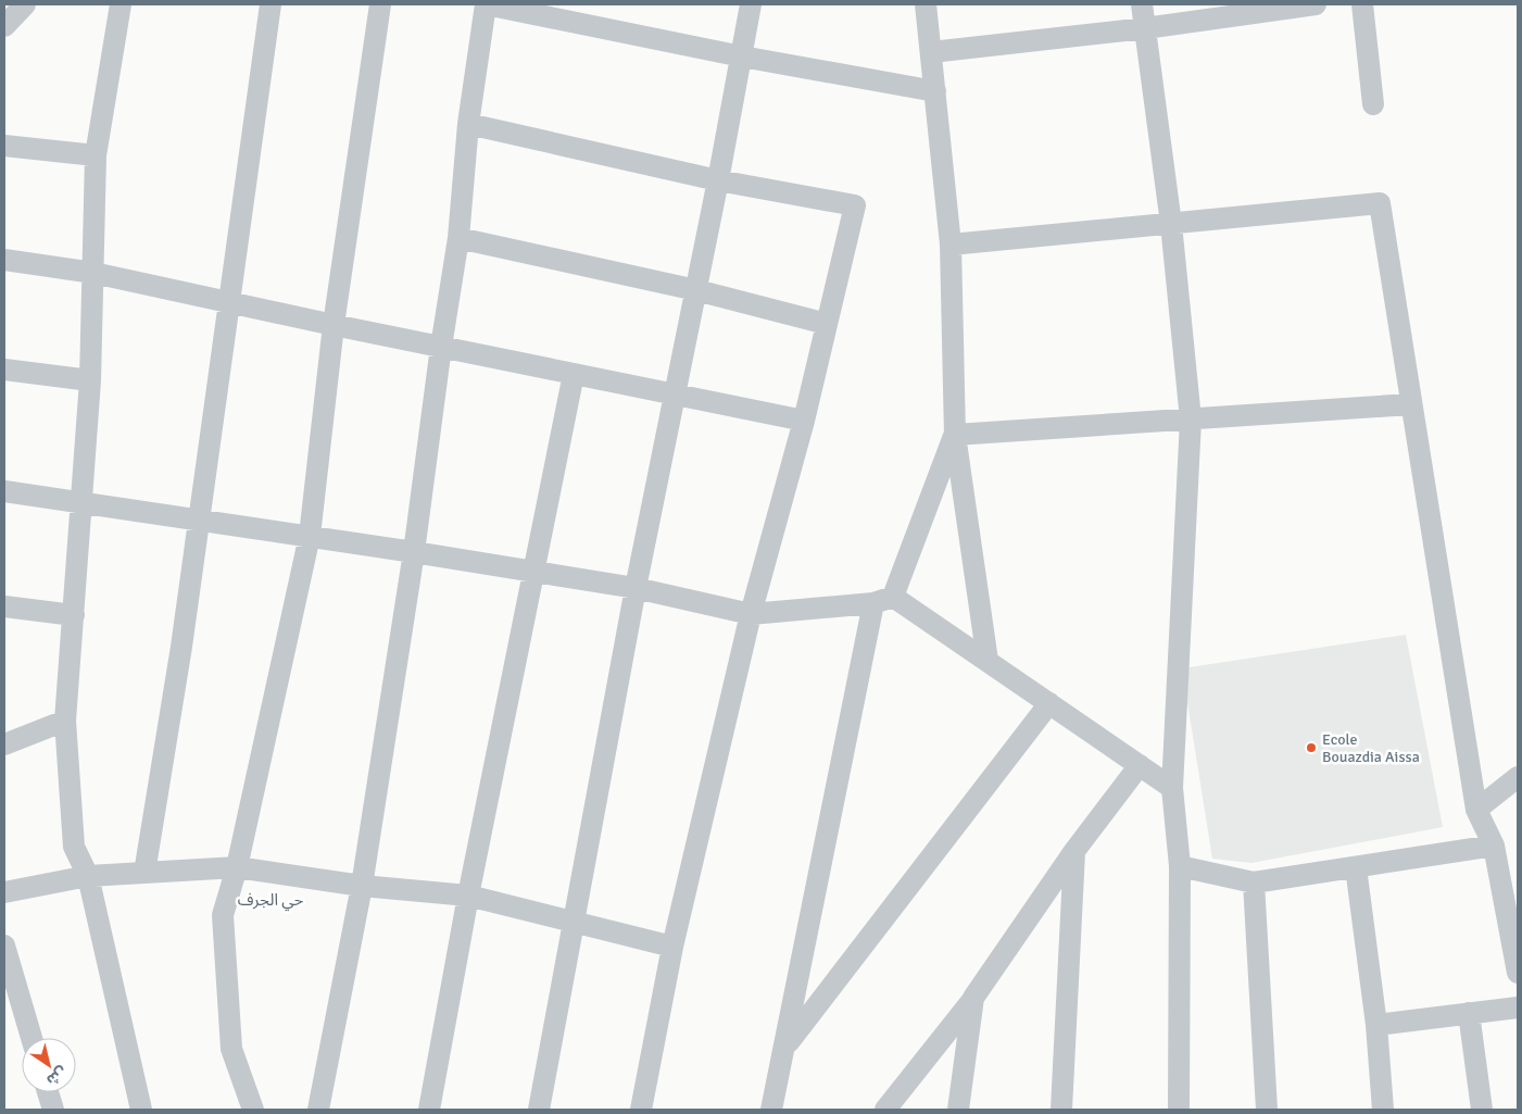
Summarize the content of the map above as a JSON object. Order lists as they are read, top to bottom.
{
  "districts": ["حي الجرف"],
  "places": ["Ecole Bouazdia Aissa"],
  "north": "bottom right"
}
